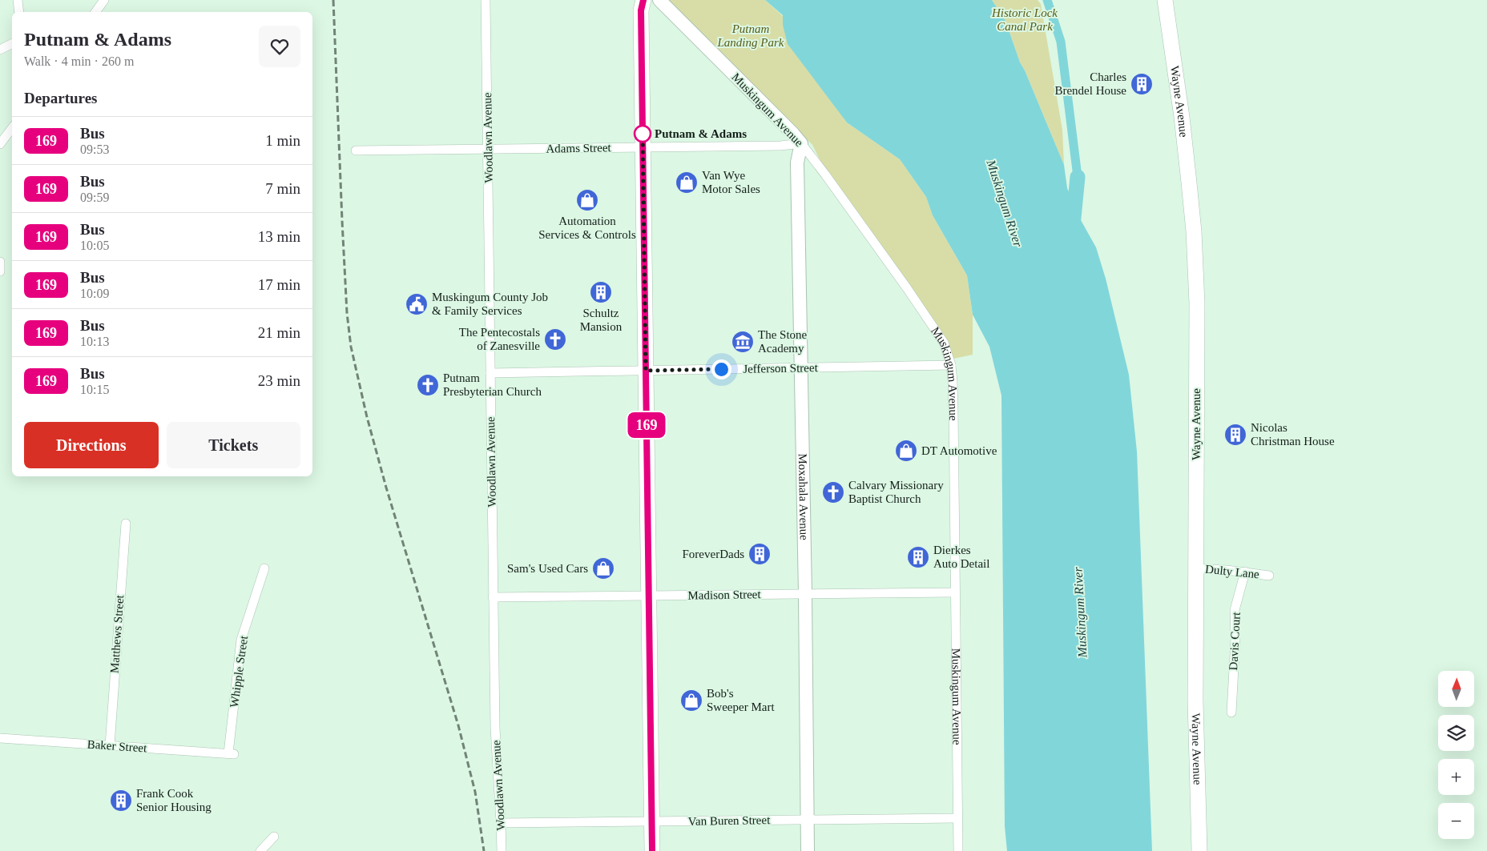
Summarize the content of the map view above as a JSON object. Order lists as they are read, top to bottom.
{
  "streets": {
    "main road": ["Wayne Avenue"],
    "street": [
      "Muskingum Avenue",
      "Woodlawn Avenue",
      "Adams Street",
      "Jefferson Street",
      "Moxahala Avenue",
      "Dulty Lane",
      "Madison Street",
      "Matthews Street",
      "Davis Court",
      "Whipple Street",
      "Baker Street",
      "Van Buren Street"
    ]
  },
  "crossings": [
    ["Wayne Avenue", "Dulty Lane"],
    ["Muskingum Avenue", "Adams Street"],
    ["Muskingum Avenue", "Jefferson Street"],
    ["Muskingum Avenue", "Moxahala Avenue"],
    ["Muskingum Avenue", "Madison Street"],
    ["Muskingum Avenue", "Van Buren Street"],
    ["Woodlawn Avenue", "Adams Street"],
    ["Woodlawn Avenue", "Jefferson Street"],
    ["Woodlawn Avenue", "Madison Street"],
    ["Woodlawn Avenue", "Van Buren Street"],
    ["Adams Street", "Moxahala Avenue"],
    ["Jefferson Street", "Moxahala Avenue"],
    ["Moxahala Avenue", "Madison Street"],
    ["Moxahala Avenue", "Van Buren Street"],
    ["Dulty Lane", "Davis Court"],
    ["Matthews Street", "Baker Street"],
    ["Whipple Street", "Baker Street"]
  ],
  "water": ["Muskingum River"],
  "parks": ["Historic Lock Canal Park", "Putnam Landing Park"],
  "places": {
    "building": [
      "Charles Brendel House",
      "Schultz Mansion",
      "Nicolas Christman House",
      "ForeverDads",
      "Dierkes Auto Detail",
      "Frank Cook Senior Housing"
    ],
    "other": ["Putnam & Adams"],
    "shop": [
      "Van Wye Motor Sales",
      "Automation Services & Controls",
      "DT Automotive",
      "Sam's Used Cars",
      "Bob's Sweeper Mart"
    ],
    "public building": ["Muskingum County Job & Family Services"],
    "church": ["The Pentecostals of Zanesville", "Putnam Presbyterian Church", "Calvary Missionary Baptist Church"],
    "museum": ["The Stone Academy"]
  },
  "lines": ["bus line 169"],
  "north": "top",
  "page": {
    "on_map": "169",
    "heading": [
      ["Putnam & Adams", "Walk · 4 min · 260 m"],
      "Departures"
    ],
    "list": [
      {
        "mark": "169",
        "name": "Bus",
        "note": "09:53",
        "value": "1 min"
      },
      {
        "mark": "169",
        "name": "Bus",
        "note": "09:59",
        "value": "7 min"
      },
      {
        "mark": "169",
        "name": "Bus",
        "note": "10:05",
        "value": "13 min"
      },
      {
        "mark": "169",
        "name": "Bus",
        "note": "10:09",
        "value": "17 min"
      },
      {
        "mark": "169",
        "name": "Bus",
        "note": "10:13",
        "value": "21 min"
      },
      {
        "mark": "169",
        "name": "Bus",
        "note": "10:15",
        "value": "23 min"
      }
    ],
    "buttons": ["Directions", "Tickets"],
    "map_buttons": ["+", "−"]
  }
}
